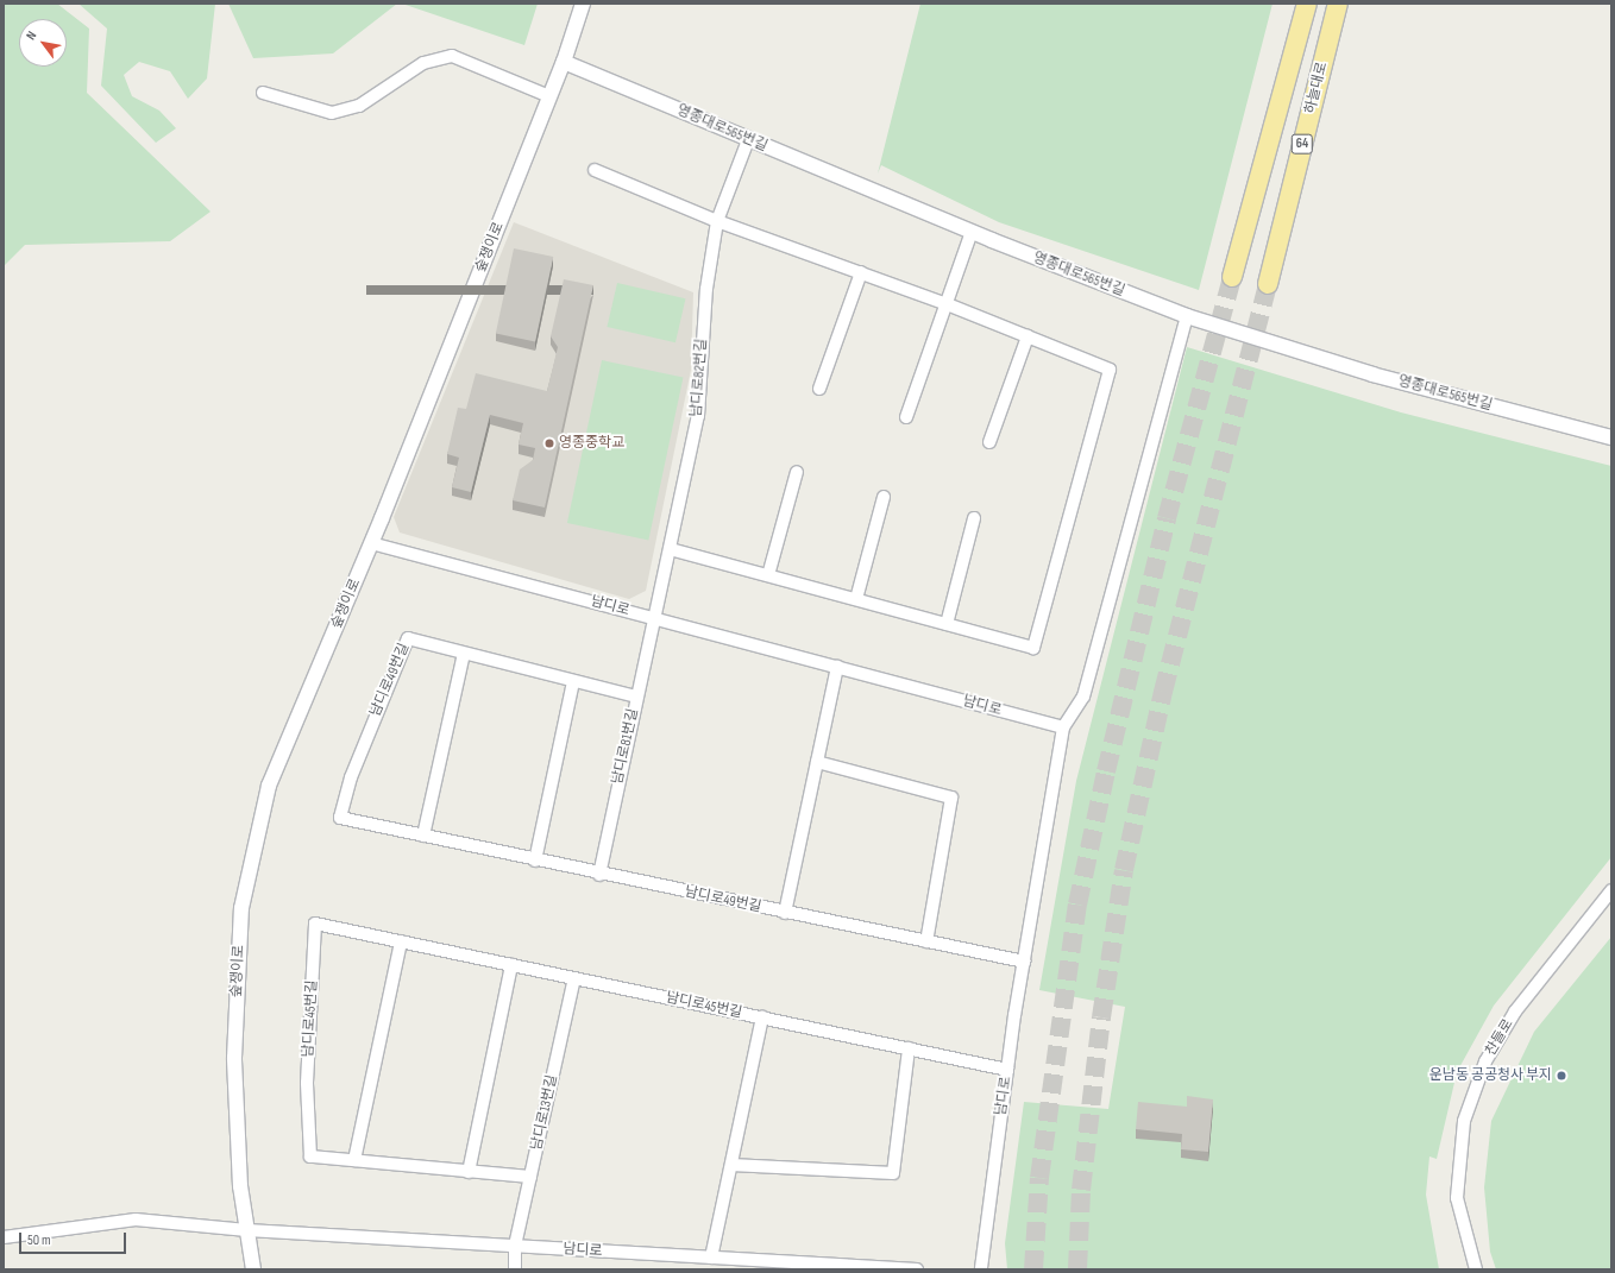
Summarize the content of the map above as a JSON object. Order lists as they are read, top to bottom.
{
  "streets": {
    "highway": ["하늘대로", "64"],
    "street": [
      "영종대로565번길",
      "숲쟁이로",
      "남디로82번길",
      "남디로",
      "남디로49번길",
      "남디로81번길",
      "남디로45번길",
      "찬들로",
      "남디로13번길"
    ]
  },
  "crossings": [
    ["영종대로565번길", "숲쟁이로"],
    ["영종대로565번길", "남디로82번길"],
    ["숲쟁이로", "남디로"],
    ["남디로82번길", "남디로"],
    ["남디로82번길", "남디로81번길"],
    ["남디로", "남디로49번길"],
    ["남디로", "남디로81번길"],
    ["남디로", "남디로45번길"],
    ["남디로", "남디로13번길"],
    ["남디로49번길", "남디로81번길"],
    ["남디로45번길", "남디로13번길"]
  ],
  "places": ["영종중학교", "운남동 공공청사 부지"],
  "scale_bar": "50 m",
  "north": "top left"
}
